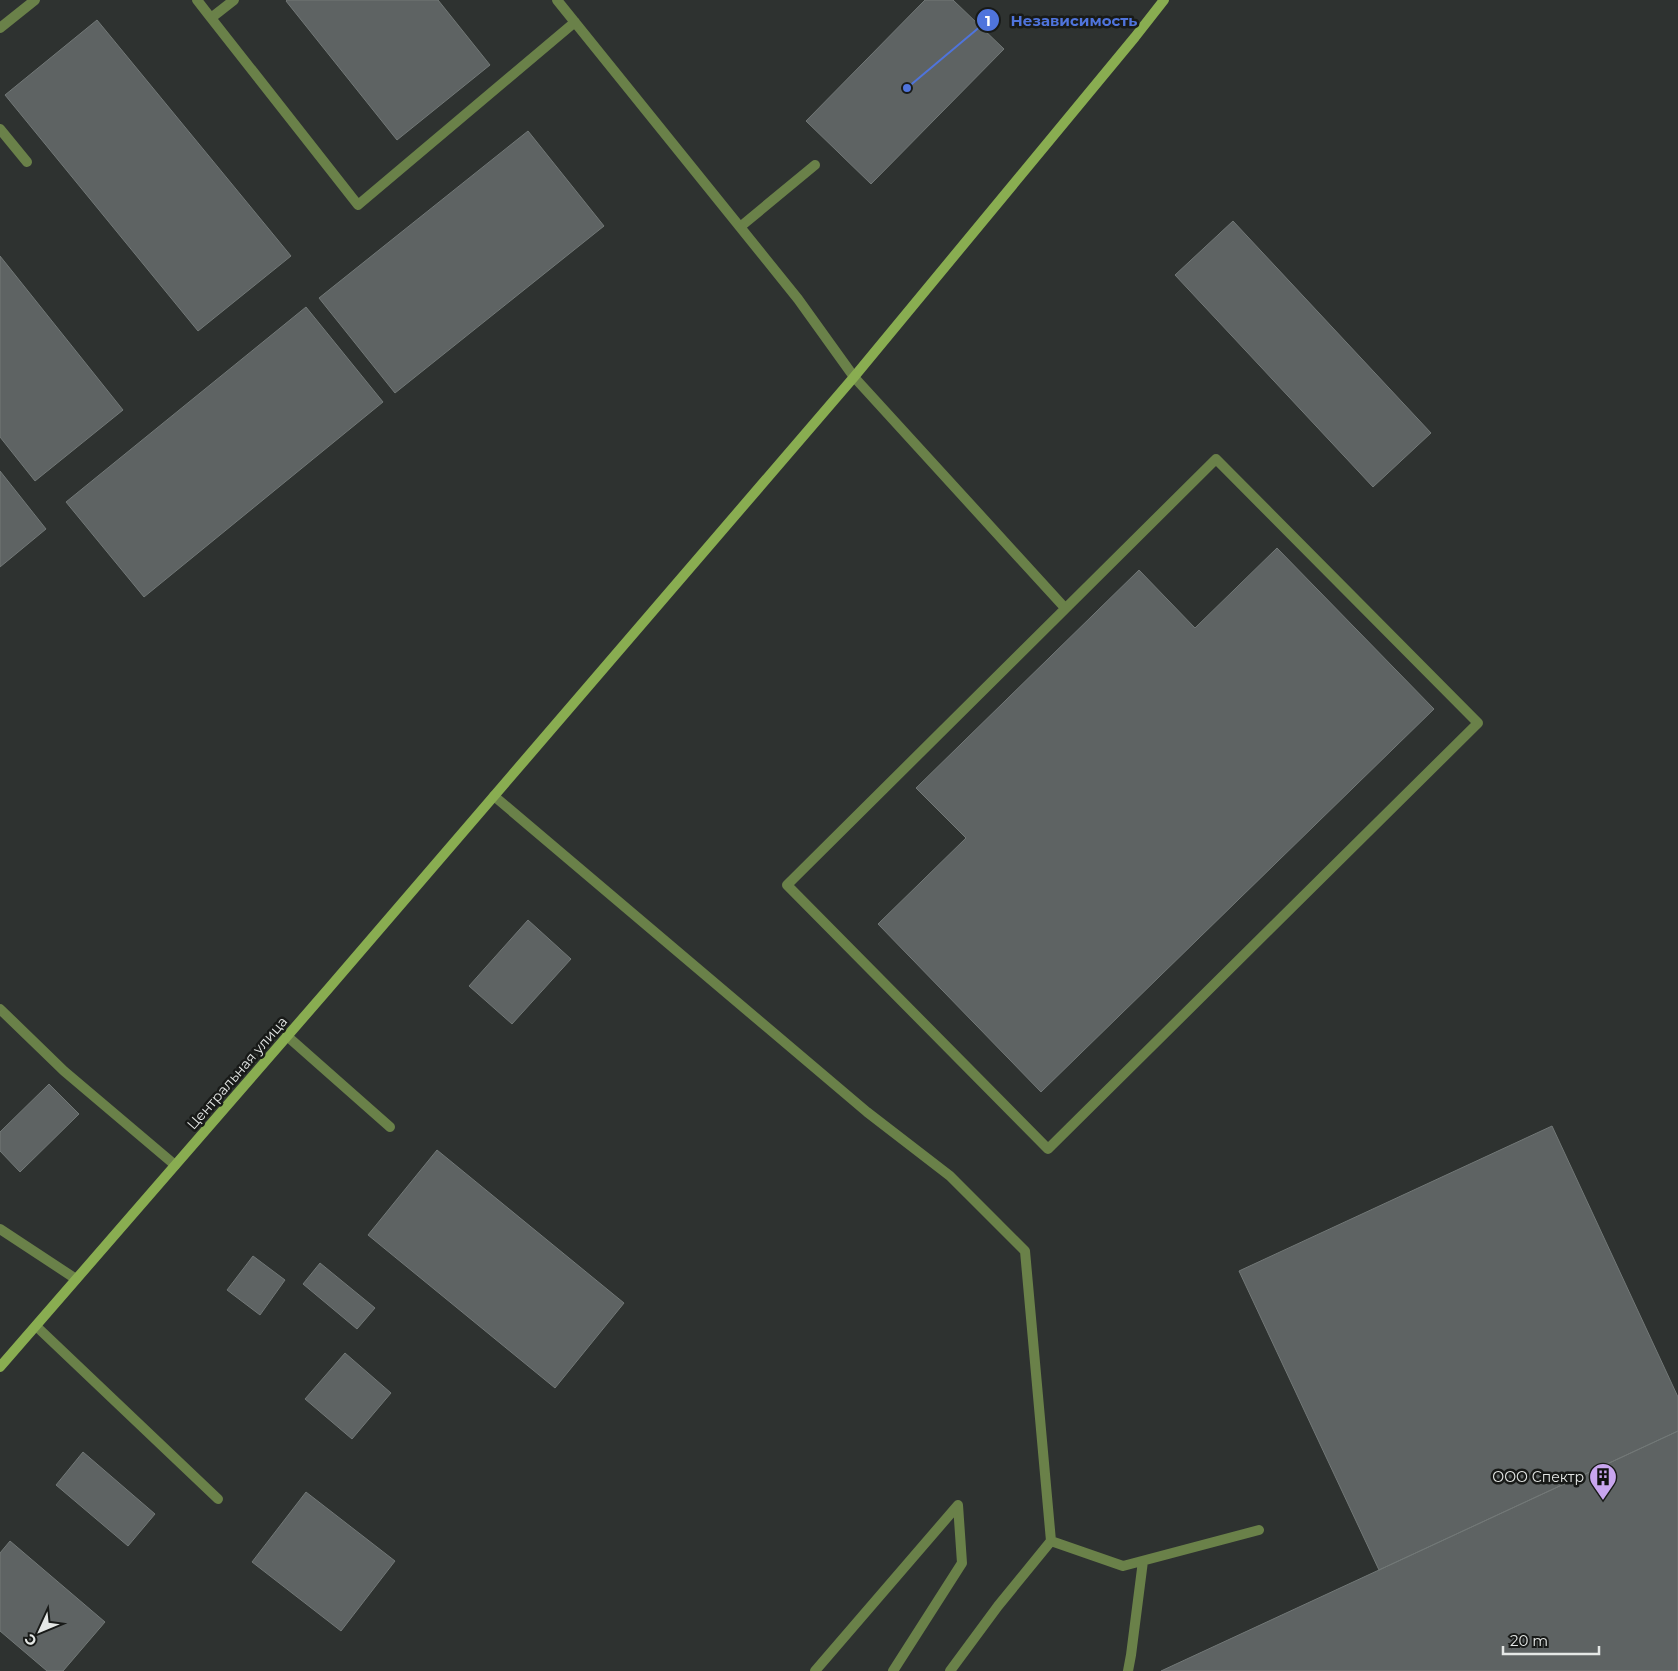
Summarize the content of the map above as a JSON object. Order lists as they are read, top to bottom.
{
  "streets": {
    "main road": ["Центральная улица"]
  },
  "places": {
    "other": ["Независимость"],
    "building": ["ООО Спектр"]
  },
  "scale_bar": "20 m",
  "north": "bottom left"
}
